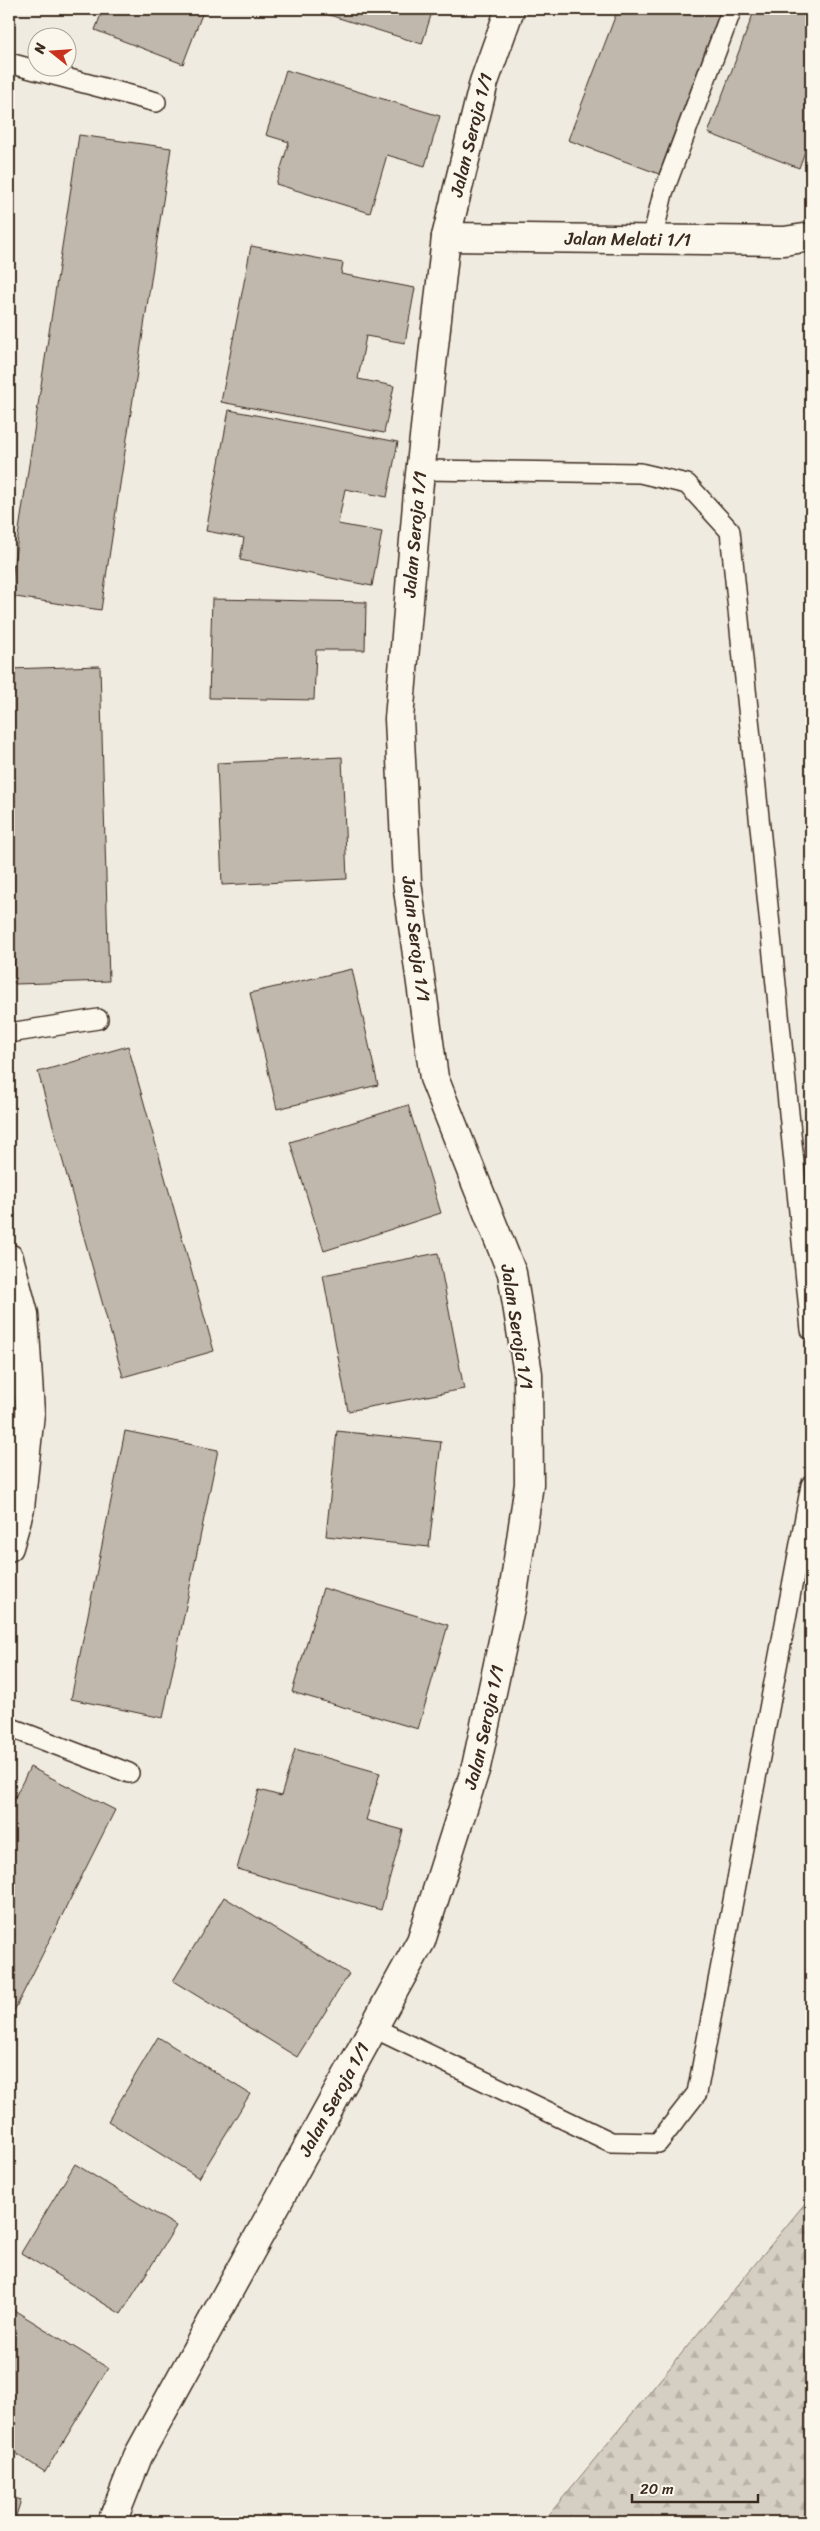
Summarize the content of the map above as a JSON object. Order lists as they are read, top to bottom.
{
  "streets": {
    "street": ["Jalan Seroja 1/1", "Jalan Melati 1/1"]
  },
  "crossings": [
    ["Jalan Seroja 1/1", "Jalan Melati 1/1"]
  ],
  "scale_bar": "20 m",
  "north": "left"
}
